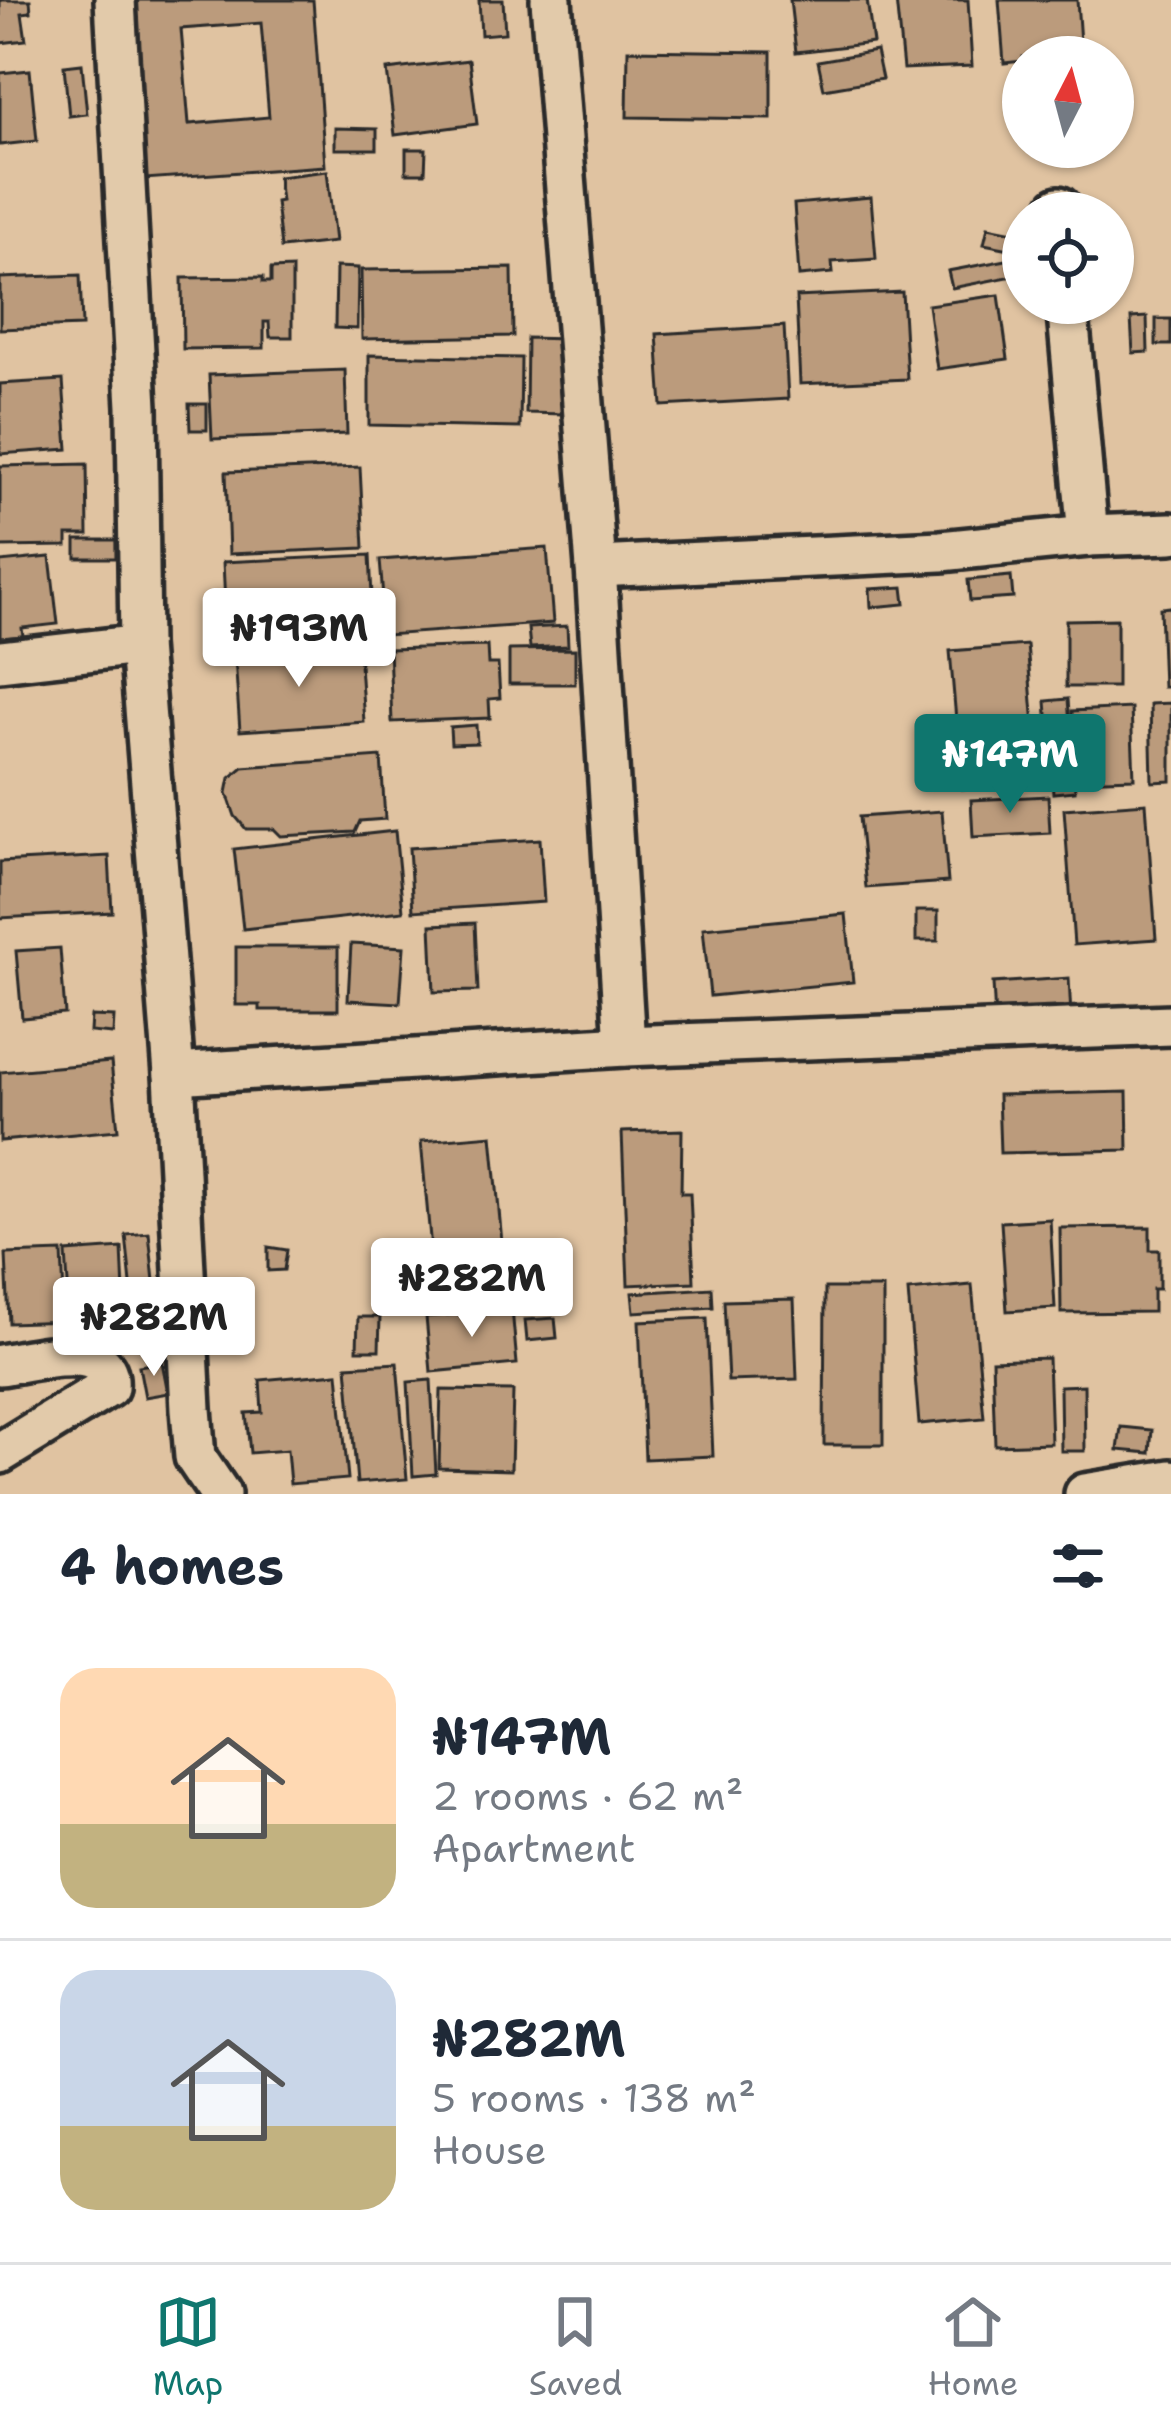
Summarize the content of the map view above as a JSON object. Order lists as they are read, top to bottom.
{
  "north": "top",
  "page": {
    "price": [
      "₦193M",
      "₦147M",
      "₦282M",
      "₦282M"
    ],
    "heading": "4 homes",
    "list": [
      {
        "name": "₦147M",
        "note": "2 rooms · 62 m² · Apartment"
      },
      {
        "name": "₦282M",
        "note": "5 rooms · 138 m² · House"
      }
    ],
    "tabs": ["Map", "Saved", "Home"]
  }
}
